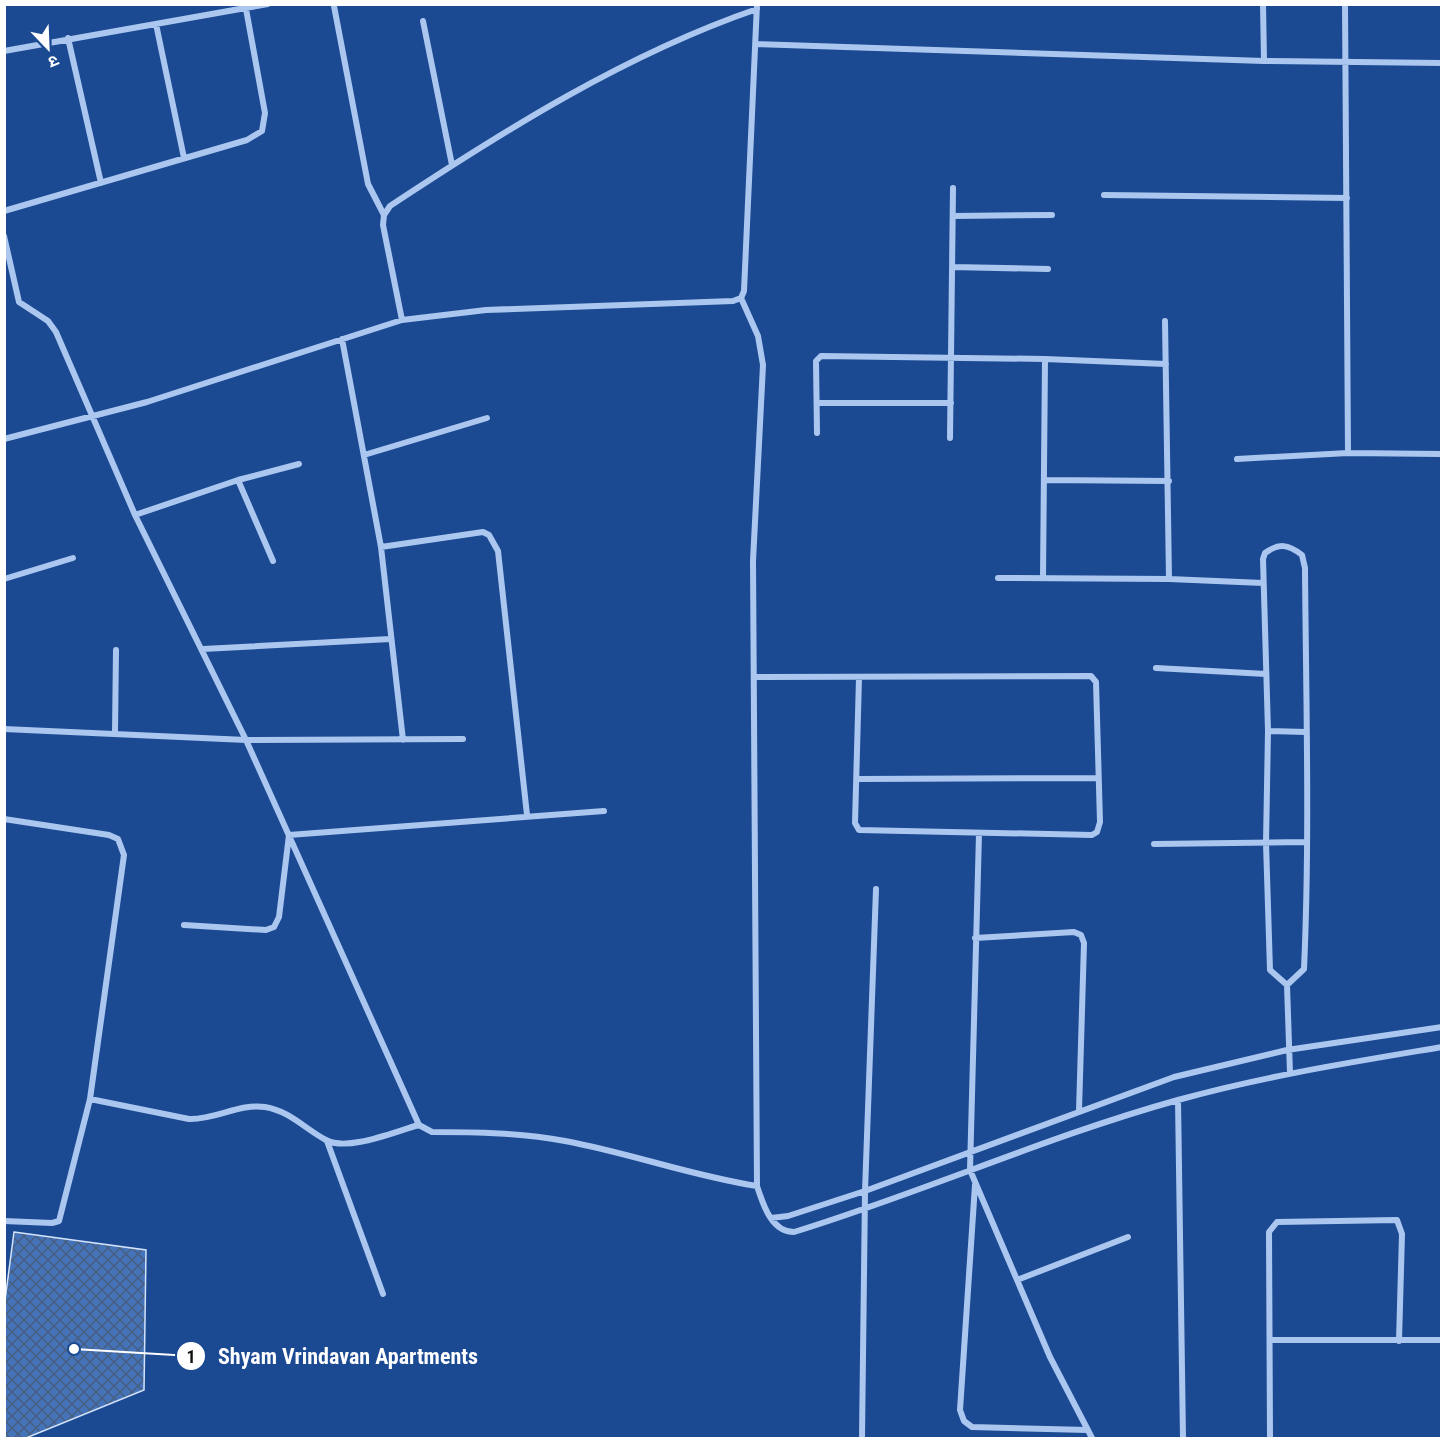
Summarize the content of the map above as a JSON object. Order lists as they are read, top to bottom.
{
  "places": ["Shyam Vrindavan Apartments"],
  "north": "bottom right"
}
